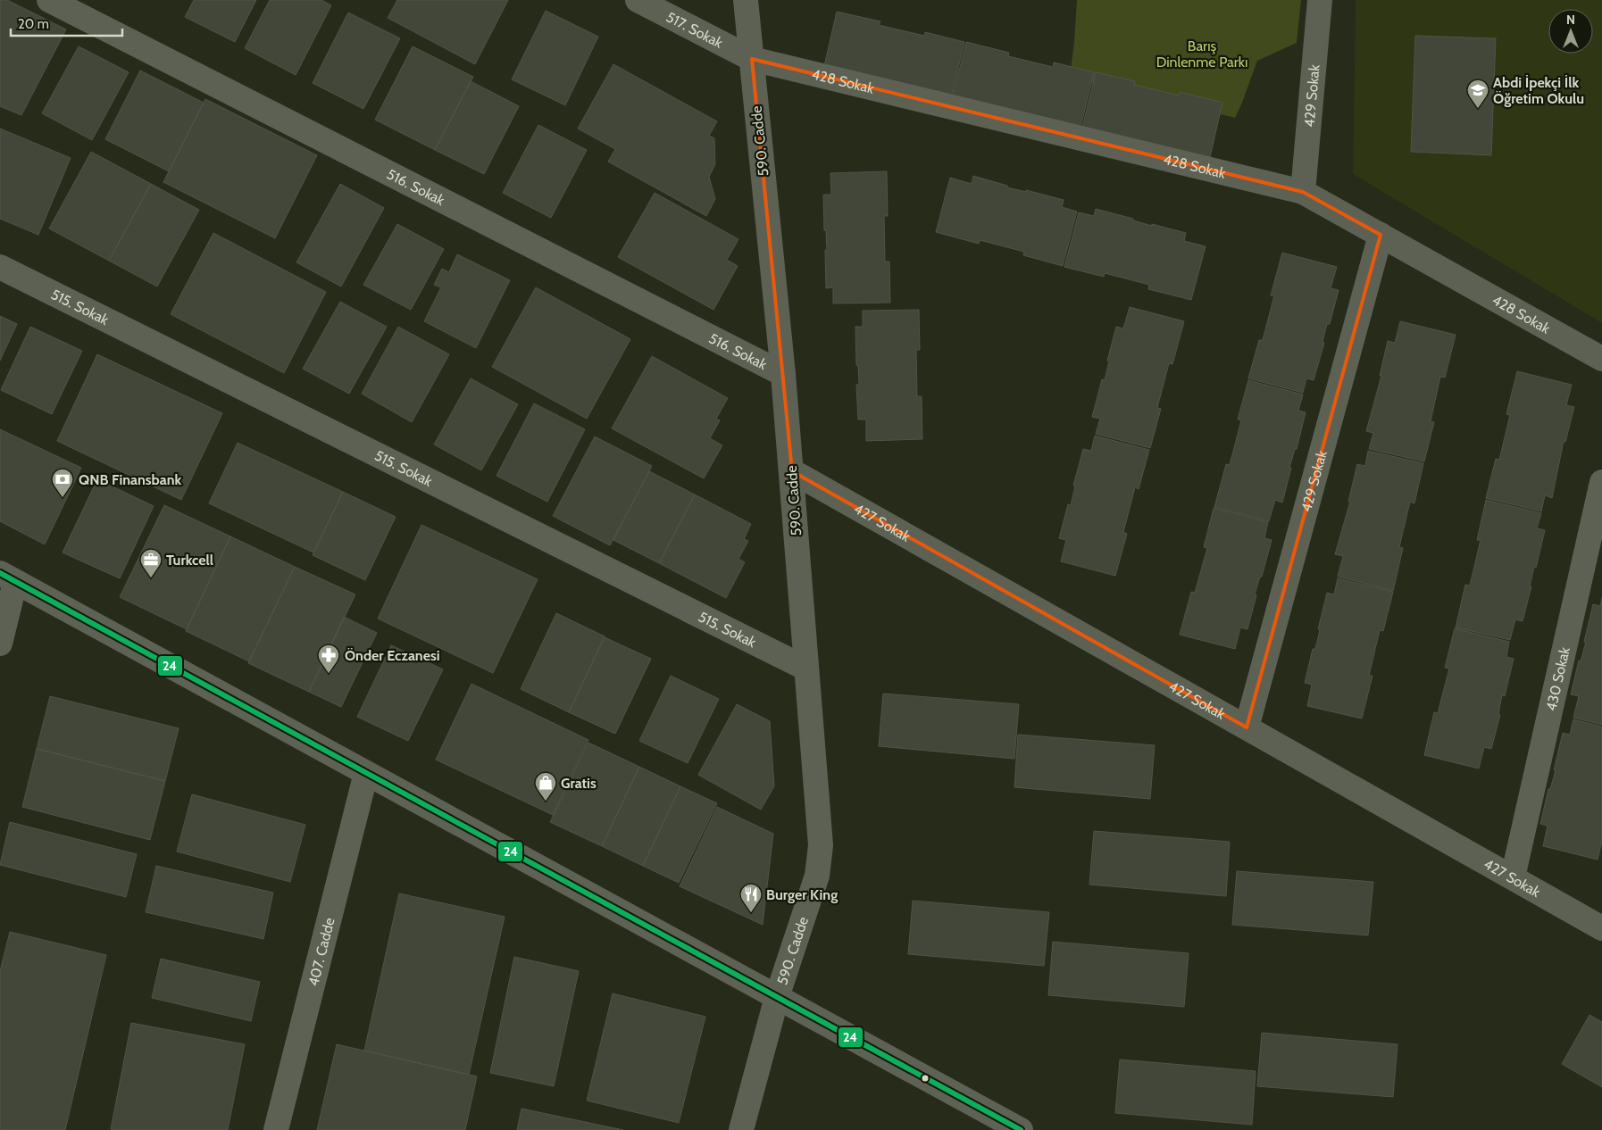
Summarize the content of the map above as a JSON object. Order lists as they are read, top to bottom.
{
  "streets": {
    "street": [
      "517. Sokak",
      "428 Sokak",
      "429 Sokak",
      "590. Cadde",
      "516. Sokak",
      "515. Sokak",
      "427 Sokak",
      "430 Sokak",
      "407. Cadde"
    ]
  },
  "crossings": [
    ["517. Sokak", "428 Sokak"],
    ["517. Sokak", "590. Cadde"],
    ["428 Sokak", "429 Sokak"],
    ["428 Sokak", "590. Cadde"],
    ["429 Sokak", "427 Sokak"],
    ["590. Cadde", "516. Sokak"],
    ["590. Cadde", "515. Sokak"],
    ["590. Cadde", "427 Sokak"],
    ["427 Sokak", "430 Sokak"]
  ],
  "parks": ["Barış Dinlenme Parkı"],
  "places": {
    "school or university": ["Abdi İpekçi İlk Öğretim Okulu"],
    "bank": ["QNB Finansbank"],
    "office": ["Turkcell"],
    "pharmacy": ["Önder Eczanesi"],
    "shop": ["Gratis"],
    "restaurant": ["Burger King"]
  },
  "lines": ["transit line 24"],
  "scale_bar": "20 m",
  "north": "top"
}
